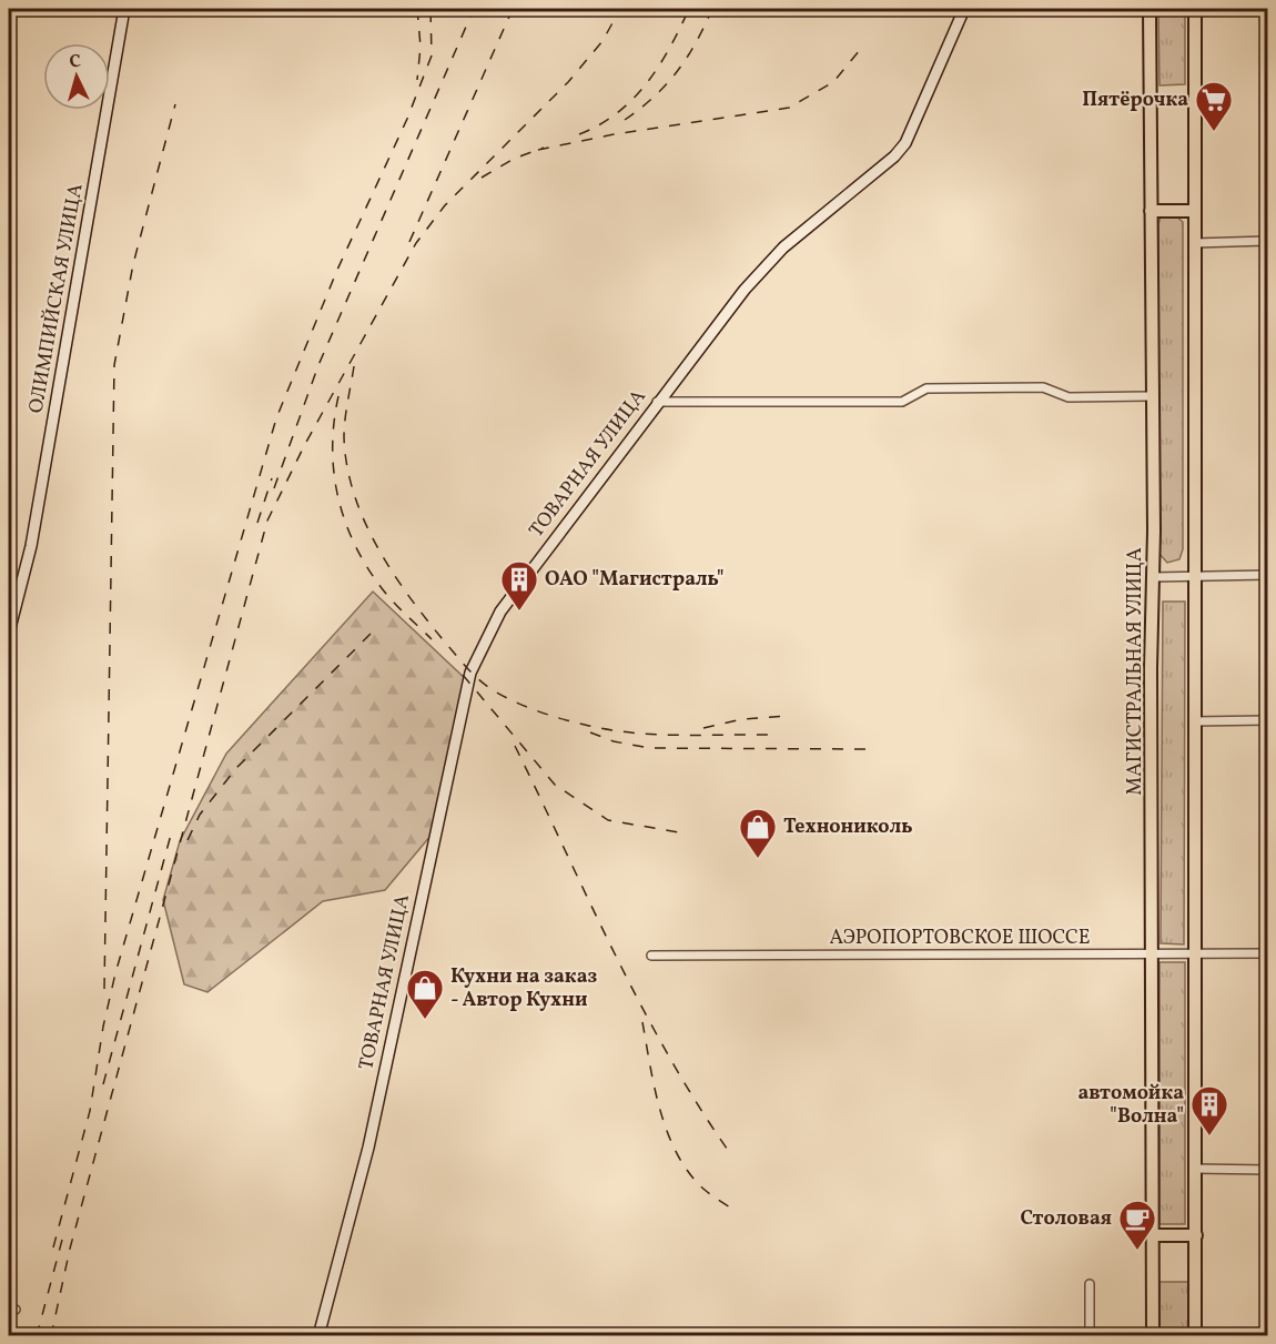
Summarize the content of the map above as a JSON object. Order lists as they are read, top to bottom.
{
  "streets": {
    "main road": ["МАГИСТРАЛЬНАЯ УЛИЦА"],
    "street": ["ОЛИМПИЙСКАЯ УЛИЦА", "ТОВАРНАЯ УЛИЦА", "АЭРОПОРТОВСКОЕ ШОССЕ"]
  },
  "crossings": [
    ["МАГИСТРАЛЬНАЯ УЛИЦА", "АЭРОПОРТОВСКОЕ ШОССЕ"]
  ],
  "places": {
    "supermarket": ["Пятёрочка"],
    "building": ["ОАО \"Магистраль\"", "автомойка \"Волна\""],
    "shop": ["Технониколь", "Кухни на заказ - Автор Кухни"],
    "cafe": ["Столовая"]
  },
  "north": "top"
}
